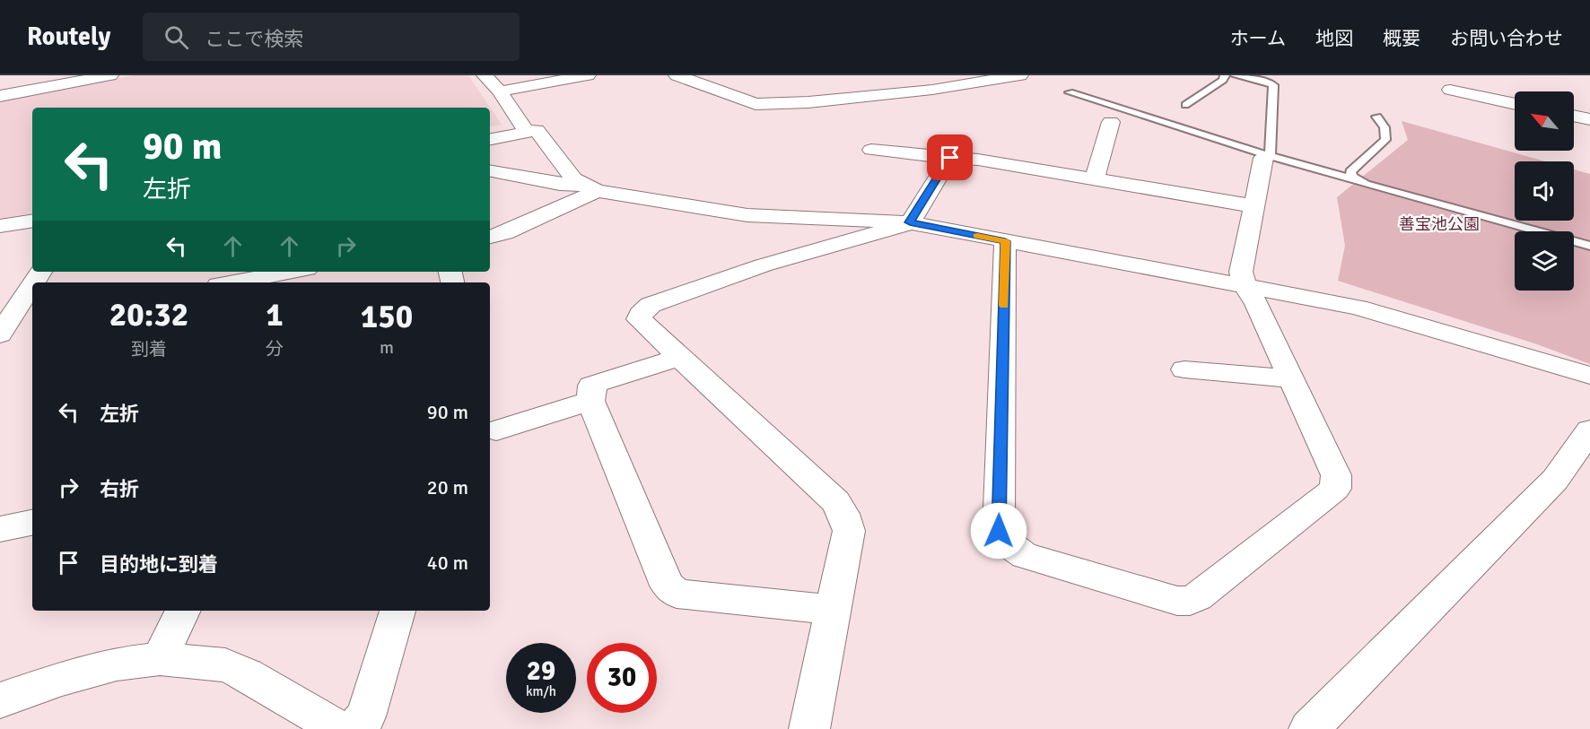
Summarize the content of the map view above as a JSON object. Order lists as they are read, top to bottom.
{
  "parks": ["善宝池公園"],
  "north": "top left",
  "page": {
    "header": "Routely",
    "search": "ここで検索",
    "nav": [
      "ホーム",
      "地図",
      "概要",
      "お問い合わせ"
    ],
    "turn": ["90 m", "左折"],
    "eta": [
      "20:32",
      "到着",
      "1",
      "分",
      "150",
      "m"
    ],
    "list": [
      {
        "name": "左折",
        "value": "90 m"
      },
      {
        "name": "右折",
        "value": "20 m"
      },
      {
        "name": "目的地に到着",
        "value": "40 m"
      }
    ],
    "speed": "29 km/h",
    "limit": "30"
  }
}
